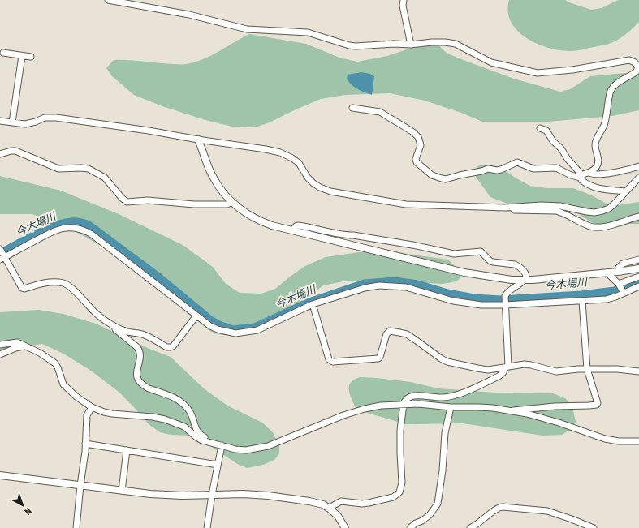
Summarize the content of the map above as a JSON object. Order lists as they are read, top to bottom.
{
  "water": ["今木場川"],
  "north": "bottom right"
}
